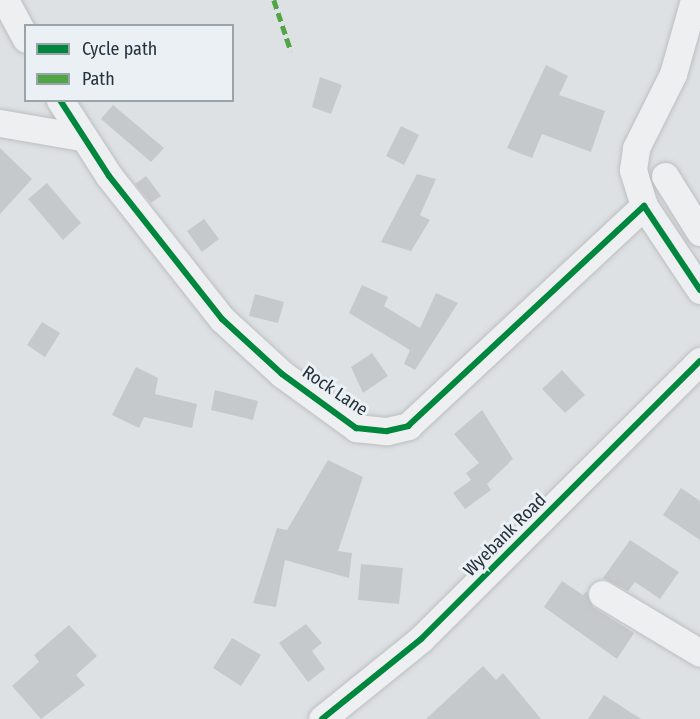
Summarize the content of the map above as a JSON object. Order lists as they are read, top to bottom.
{
  "streets": {
    "street": ["Rock Lane", "Wyebank Road"]
  },
  "legend": ["Cycle path", "Path"]
}
